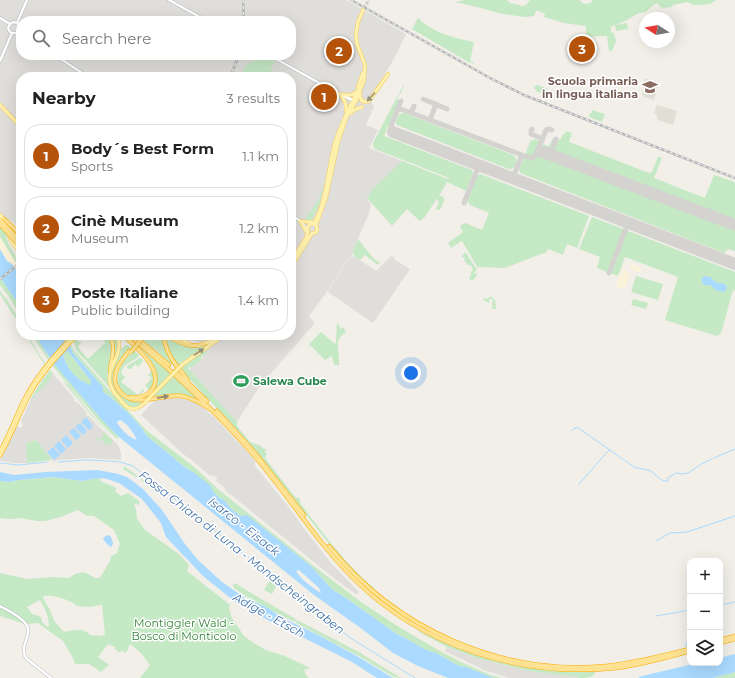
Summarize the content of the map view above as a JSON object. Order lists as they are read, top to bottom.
{
  "water": ["Isarco - Eisack", "Fossa Chiaro di Luna - Mondscheingraben", "Adige - Etsch"],
  "parks": ["Montiggler Wald - Bosco di Monticolo"],
  "places": {
    "school or university": ["Scuola primaria in lingua italiana"],
    "sports": ["Salewa Cube"]
  },
  "north": "left",
  "page": {
    "search": "Search here",
    "pins": ["3", "2", "1"],
    "heading": ["Nearby", "3 results"],
    "list": [
      {
        "mark": "1",
        "name": "Body´s Best Form",
        "note": "Sports",
        "value": "1.1 km"
      },
      {
        "mark": "2",
        "name": "Cinè Museum",
        "note": "Museum",
        "value": "1.2 km"
      },
      {
        "mark": "3",
        "name": "Poste Italiane",
        "note": "Public building",
        "value": "1.4 km"
      }
    ],
    "map_buttons": ["+", "−"]
  }
}
